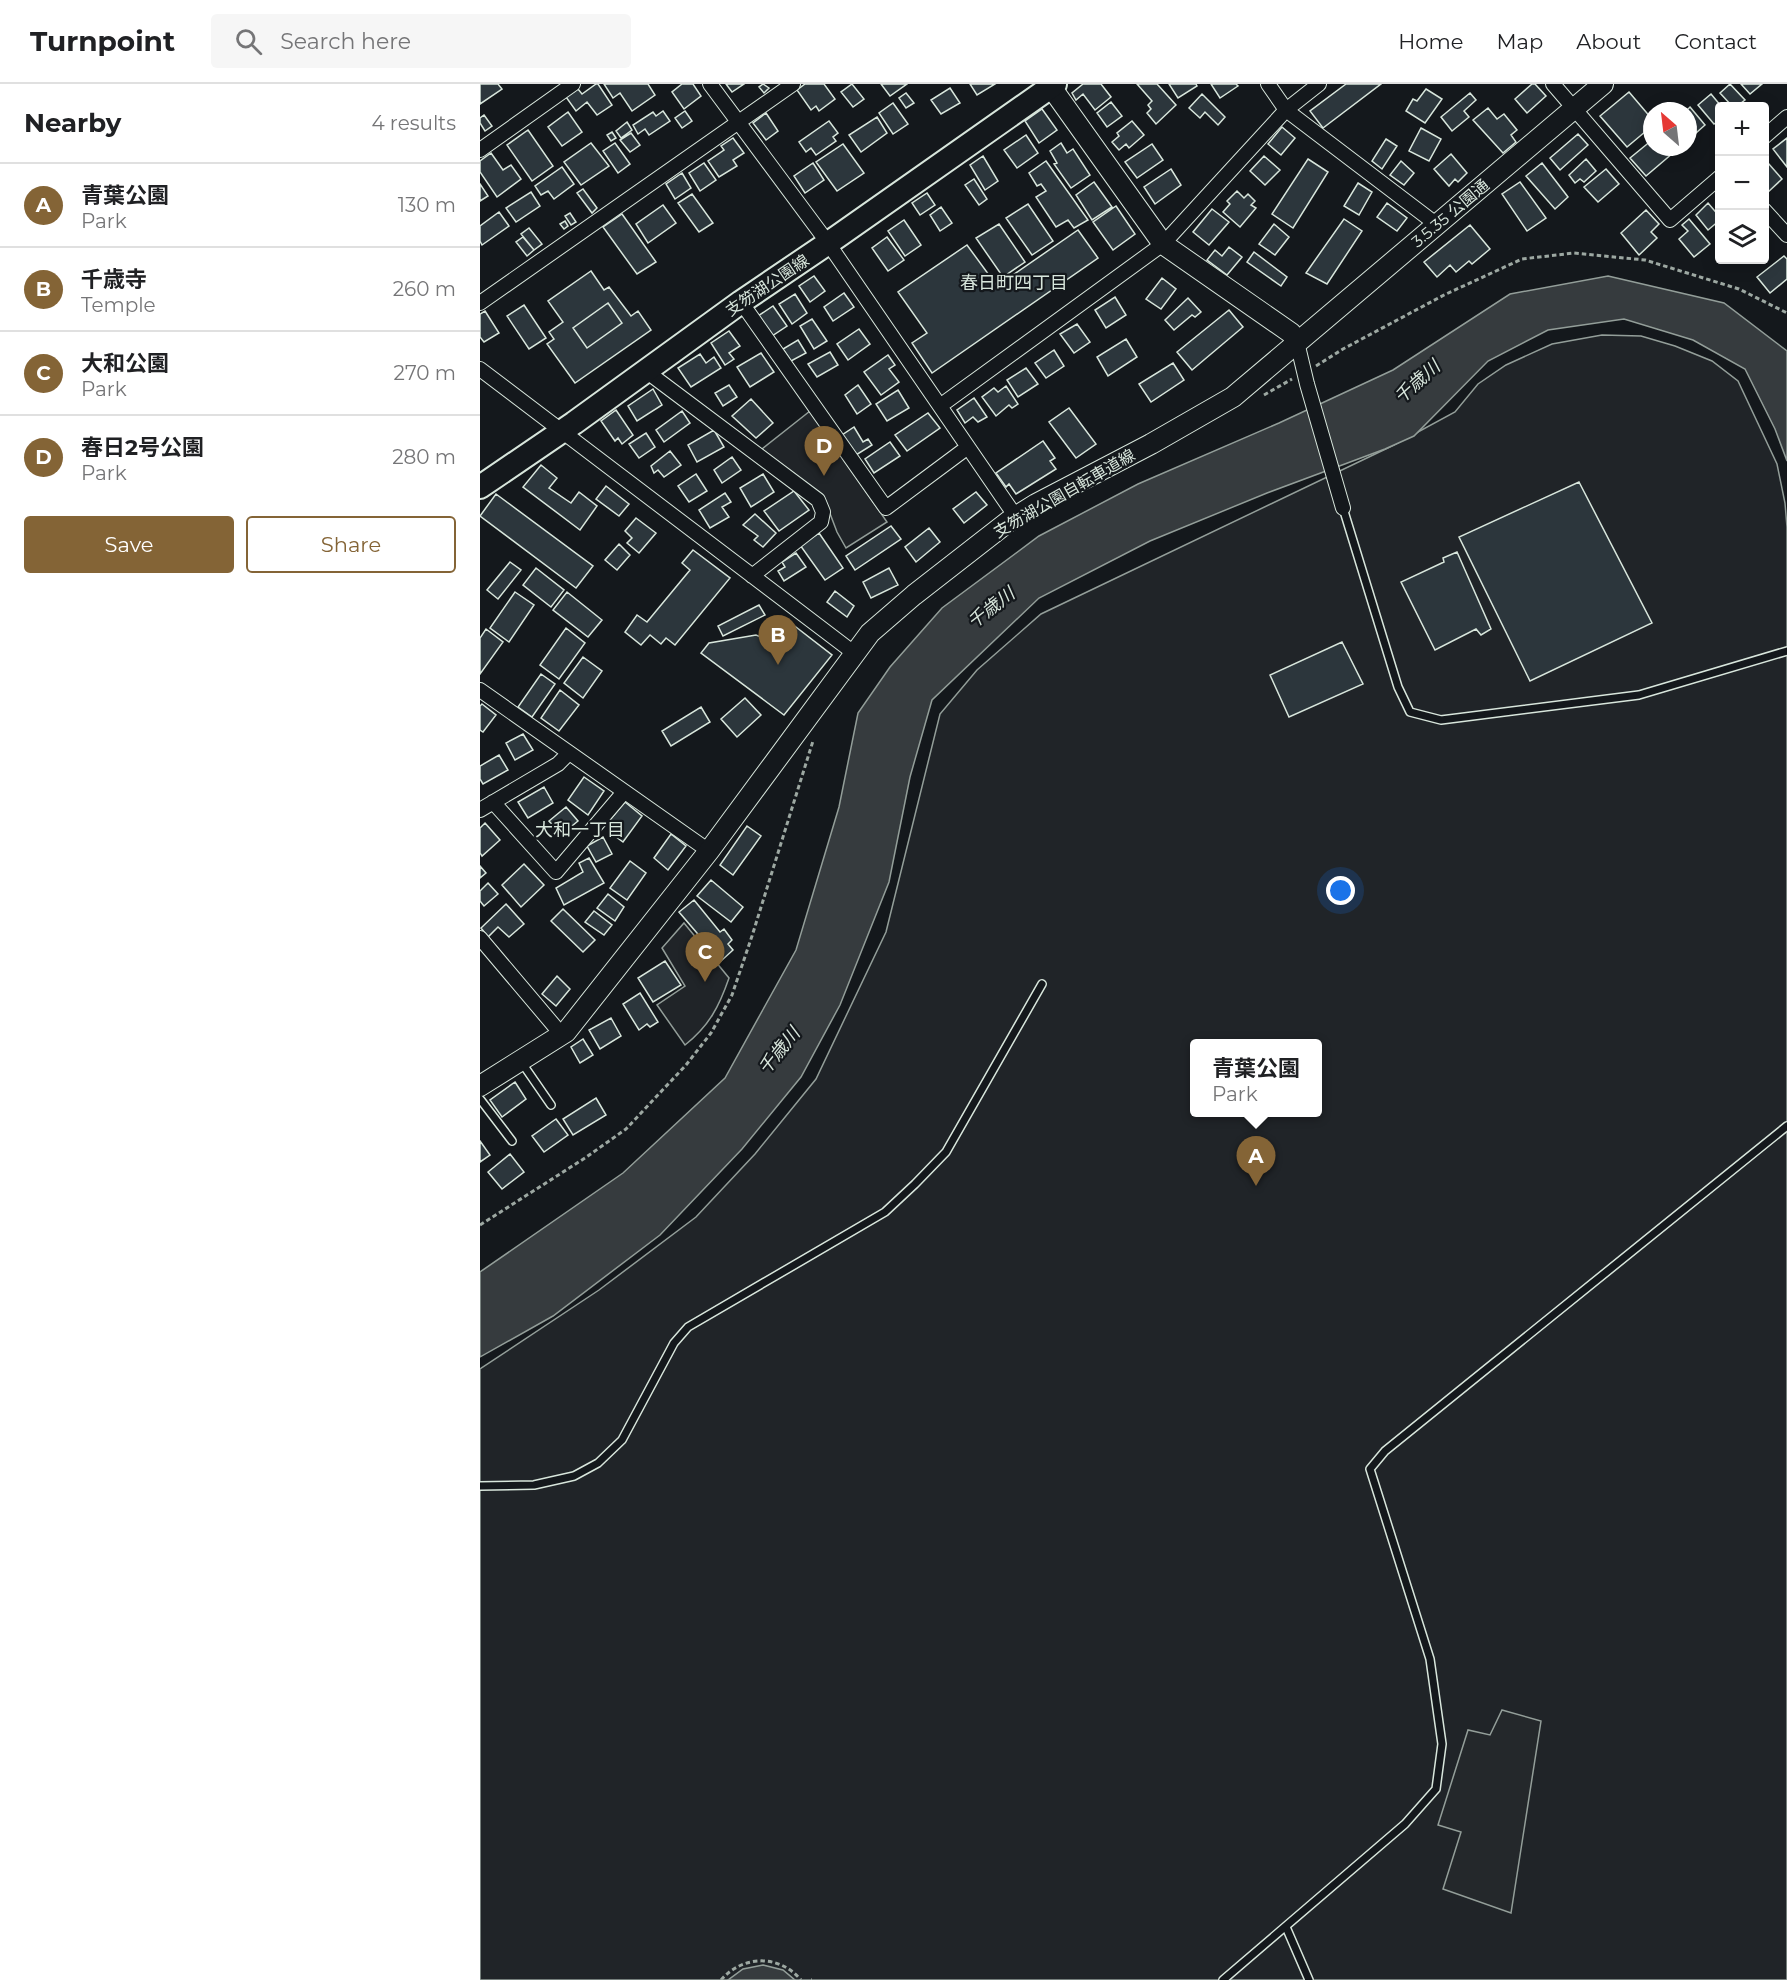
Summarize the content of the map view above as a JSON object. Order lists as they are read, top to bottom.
{
  "streets": {
    "main road": ["支笏湖公園線"],
    "street": ["3.5.35 公園通"]
  },
  "districts": ["春日町四丁目", "大和一丁目"],
  "water": ["千歳川"],
  "north": "top left",
  "page": {
    "header": "Turnpoint",
    "search": "Search here",
    "nav": [
      "Home",
      "Map",
      "About",
      "Contact"
    ],
    "heading": ["Nearby", "4 results"],
    "map_buttons": ["+", "−"],
    "list": [
      {
        "mark": "A",
        "name": "青葉公園",
        "note": "Park",
        "value": "130 m"
      },
      {
        "mark": "B",
        "name": "千歳寺",
        "note": "Temple",
        "value": "260 m"
      },
      {
        "mark": "C",
        "name": "大和公園",
        "note": "Park",
        "value": "270 m"
      },
      {
        "mark": "D",
        "name": "春日2号公園",
        "note": "Park",
        "value": "280 m"
      }
    ],
    "pins": [
      "D",
      "B",
      "C",
      "A"
    ],
    "buttons": ["Save", "Share"],
    "popup": ["青葉公園", "Park"]
  }
}
